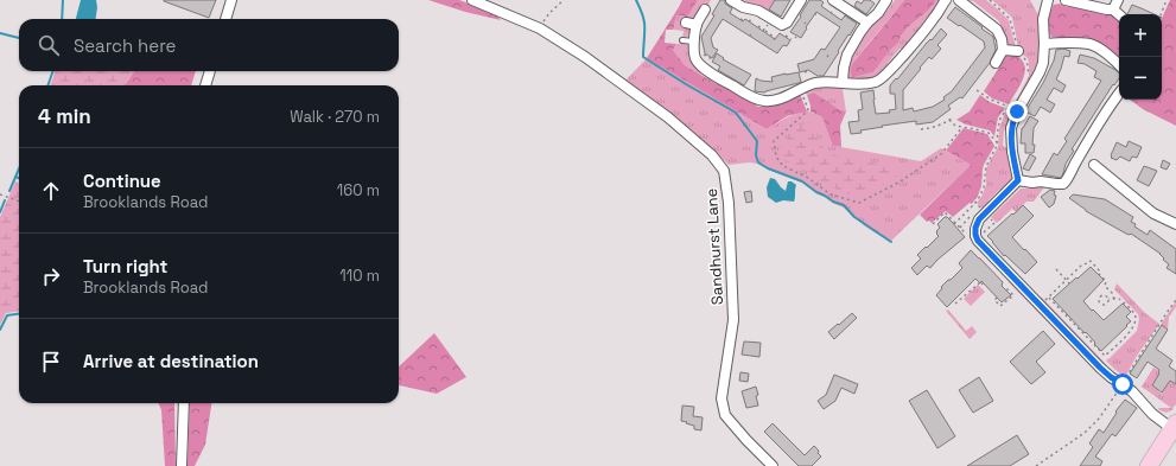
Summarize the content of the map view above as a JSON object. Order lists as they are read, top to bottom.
{
  "streets": {
    "street": ["Sandhurst Lane"]
  },
  "page": {
    "map_buttons": ["+", "−"],
    "search": "Search here",
    "heading": ["4 min", "Walk · 270 m"],
    "list": [
      ["Continue", "Brooklands Road", "160 m"],
      ["Turn right", "Brooklands Road", "110 m"],
      "Arrive at destination"
    ]
  }
}
